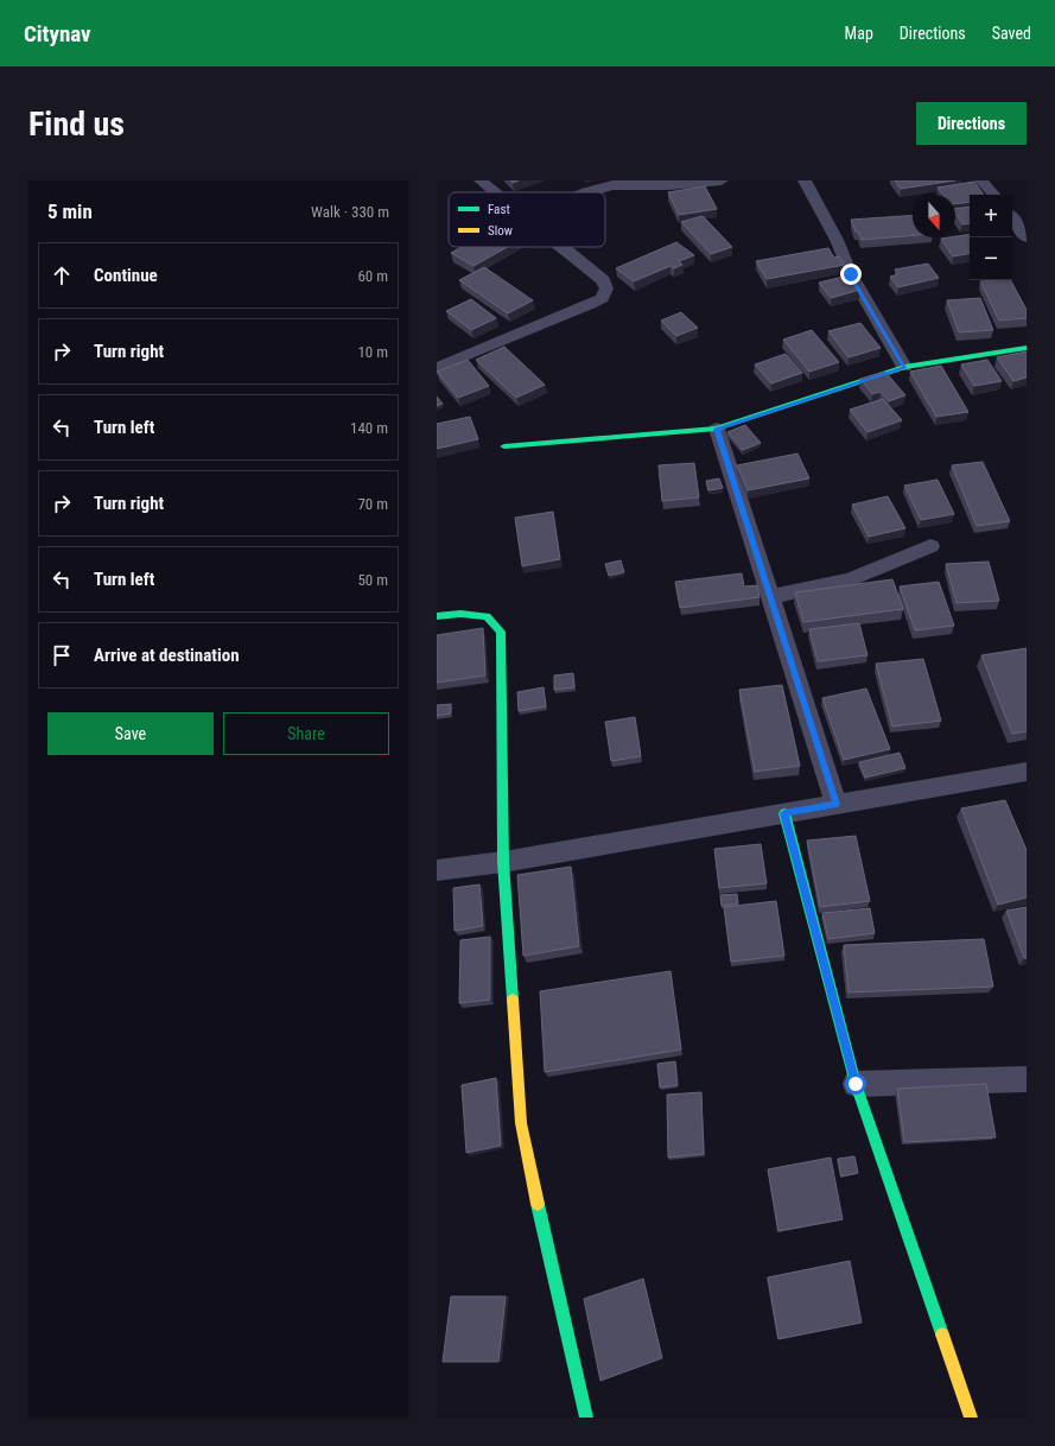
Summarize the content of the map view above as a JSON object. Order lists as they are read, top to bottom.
{
  "legend": ["Fast", "Slow"],
  "north": "bottom",
  "page": {
    "header": "Citynav",
    "nav": ["Map", "Directions", "Saved"],
    "buttons": [
      "Directions",
      ["Save", "Share"]
    ],
    "title": "Find us",
    "heading": ["5 min", "Walk · 330 m"],
    "map_buttons": ["+", "−"],
    "list": [
      ["Continue", "60 m"],
      ["Turn right", "10 m"],
      ["Turn left", "140 m"],
      ["Turn right", "70 m"],
      ["Turn left", "50 m"],
      "Arrive at destination"
    ]
  }
}
